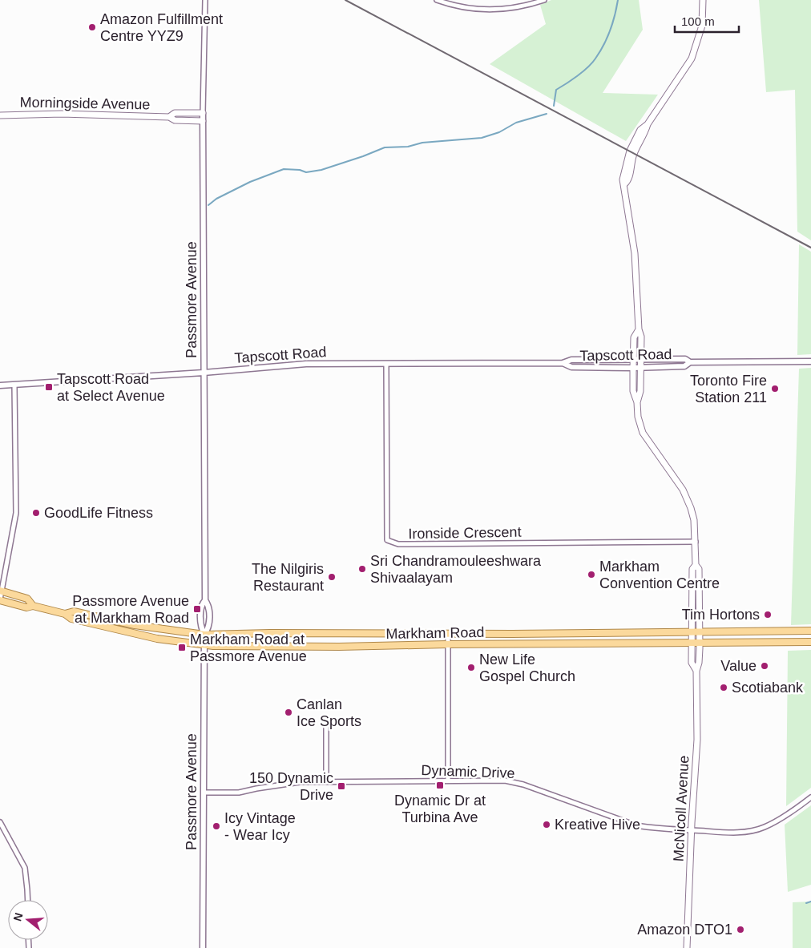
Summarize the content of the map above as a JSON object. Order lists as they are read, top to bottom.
{
  "streets": {
    "main road": ["Morningside Avenue", "Markham Road", "McNicoll Avenue"],
    "street": [
      "Passmore Avenue",
      "Tapscott Road",
      "Ironside Crescent",
      "Dynamic Drive"
    ]
  },
  "crossings": [
    ["Morningside Avenue", "Passmore Avenue"],
    ["Passmore Avenue", "Tapscott Road"],
    ["Passmore Avenue", "Markham Road"],
    ["Passmore Avenue", "Dynamic Drive"],
    ["Tapscott Road", "Ironside Crescent"],
    ["Tapscott Road", "McNicoll Avenue"],
    ["Ironside Crescent", "McNicoll Avenue"],
    ["Markham Road", "McNicoll Avenue"],
    ["Dynamic Drive", "McNicoll Avenue"]
  ],
  "places": {
    "other": [
      "Amazon Fulfillment Centre YYZ9",
      "Toronto Fire Station 211",
      "GoodLife Fitness",
      "Sri Chandramouleeshwara Shivaalayam",
      "Markham Convention Centre",
      "The Nilgiris Restaurant",
      "Tim Hortons",
      "Value",
      "New Life Gospel Church",
      "Scotiabank",
      "Canlan Ice Sports",
      "Kreative Hive",
      "Icy Vintage - Wear Icy",
      "Amazon DTO1"
    ],
    "transit": [
      "Tapscott Road at Select Avenue",
      "Passmore Avenue at Markham Road",
      "Markham Road at Passmore Avenue",
      "Dynamic Dr at Turbina Ave",
      "150 Dynamic Drive"
    ]
  },
  "scale_bar": "100 m",
  "north": "left"
}
